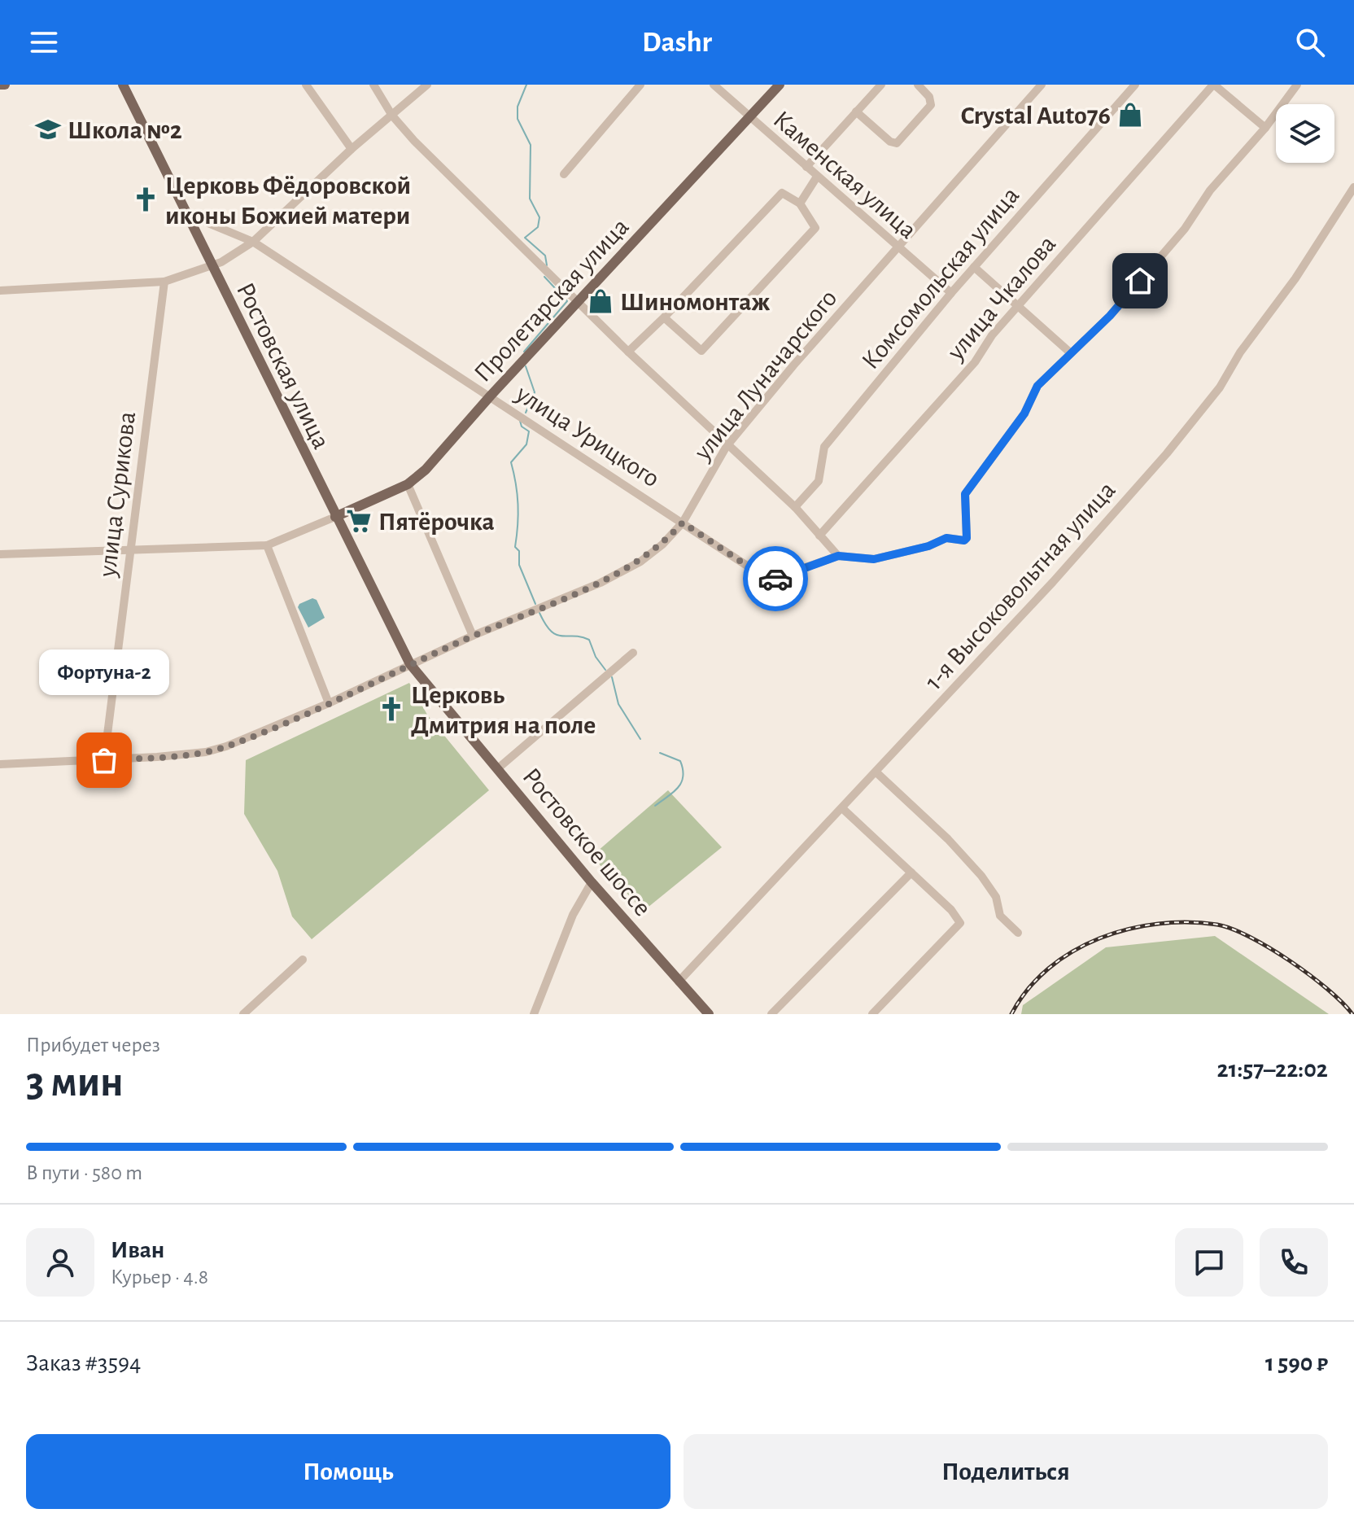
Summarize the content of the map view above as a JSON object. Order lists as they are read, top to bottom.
{
  "streets": {
    "main road": ["Пролетарская улица", "Ростовская улица", "Ростовское шоссе"],
    "street": [
      "Каменская улица",
      "Комсомольская улица",
      "улица Чкалова",
      "улица Луначарского",
      "улица Урицкого",
      "улица Сурикова",
      "1-я Высоковольтная улица"
    ]
  },
  "crossings": [
    ["Каменская улица", "Комсомольская улица"],
    ["Каменская улица", "Пролетарская улица"],
    ["Каменская улица", "улица Луначарского"],
    ["Пролетарская улица", "Ростовская улица"],
    ["Пролетарская улица", "улица Урицкого"],
    ["Ростовская улица", "улица Луначарского"],
    ["Ростовская улица", "улица Урицкого"],
    ["Ростовская улица", "Ростовское шоссе"],
    ["улица Луначарского", "улица Урицкого"],
    ["улица Луначарского", "улица Сурикова"],
    ["улица Луначарского", "Ростовское шоссе"],
    ["1-я Высоковольтная улица", "Ростовское шоссе"]
  ],
  "places": {
    "shop": ["Crystal Auto76", "Шиномонтаж"],
    "school or university": ["Школа №2"],
    "church": ["Церковь Фёдоровской иконы Божией матери", "Церковь Дмитрия на поле"],
    "supermarket": ["Пятёрочка"],
    "other": ["Фортуна-2"]
  },
  "page": {
    "header": "Dashr",
    "bubble": "Фортуна-2",
    "heading": ["3 мин", "Прибудет через", "21:57–22:02"],
    "panel": [
      "Иван",
      "Курьер · 4.8",
      "Заказ #3594",
      "1 590 ₽"
    ],
    "bar": "В пути · 580 m",
    "buttons": ["Помощь", "Поделиться"]
  }
}
